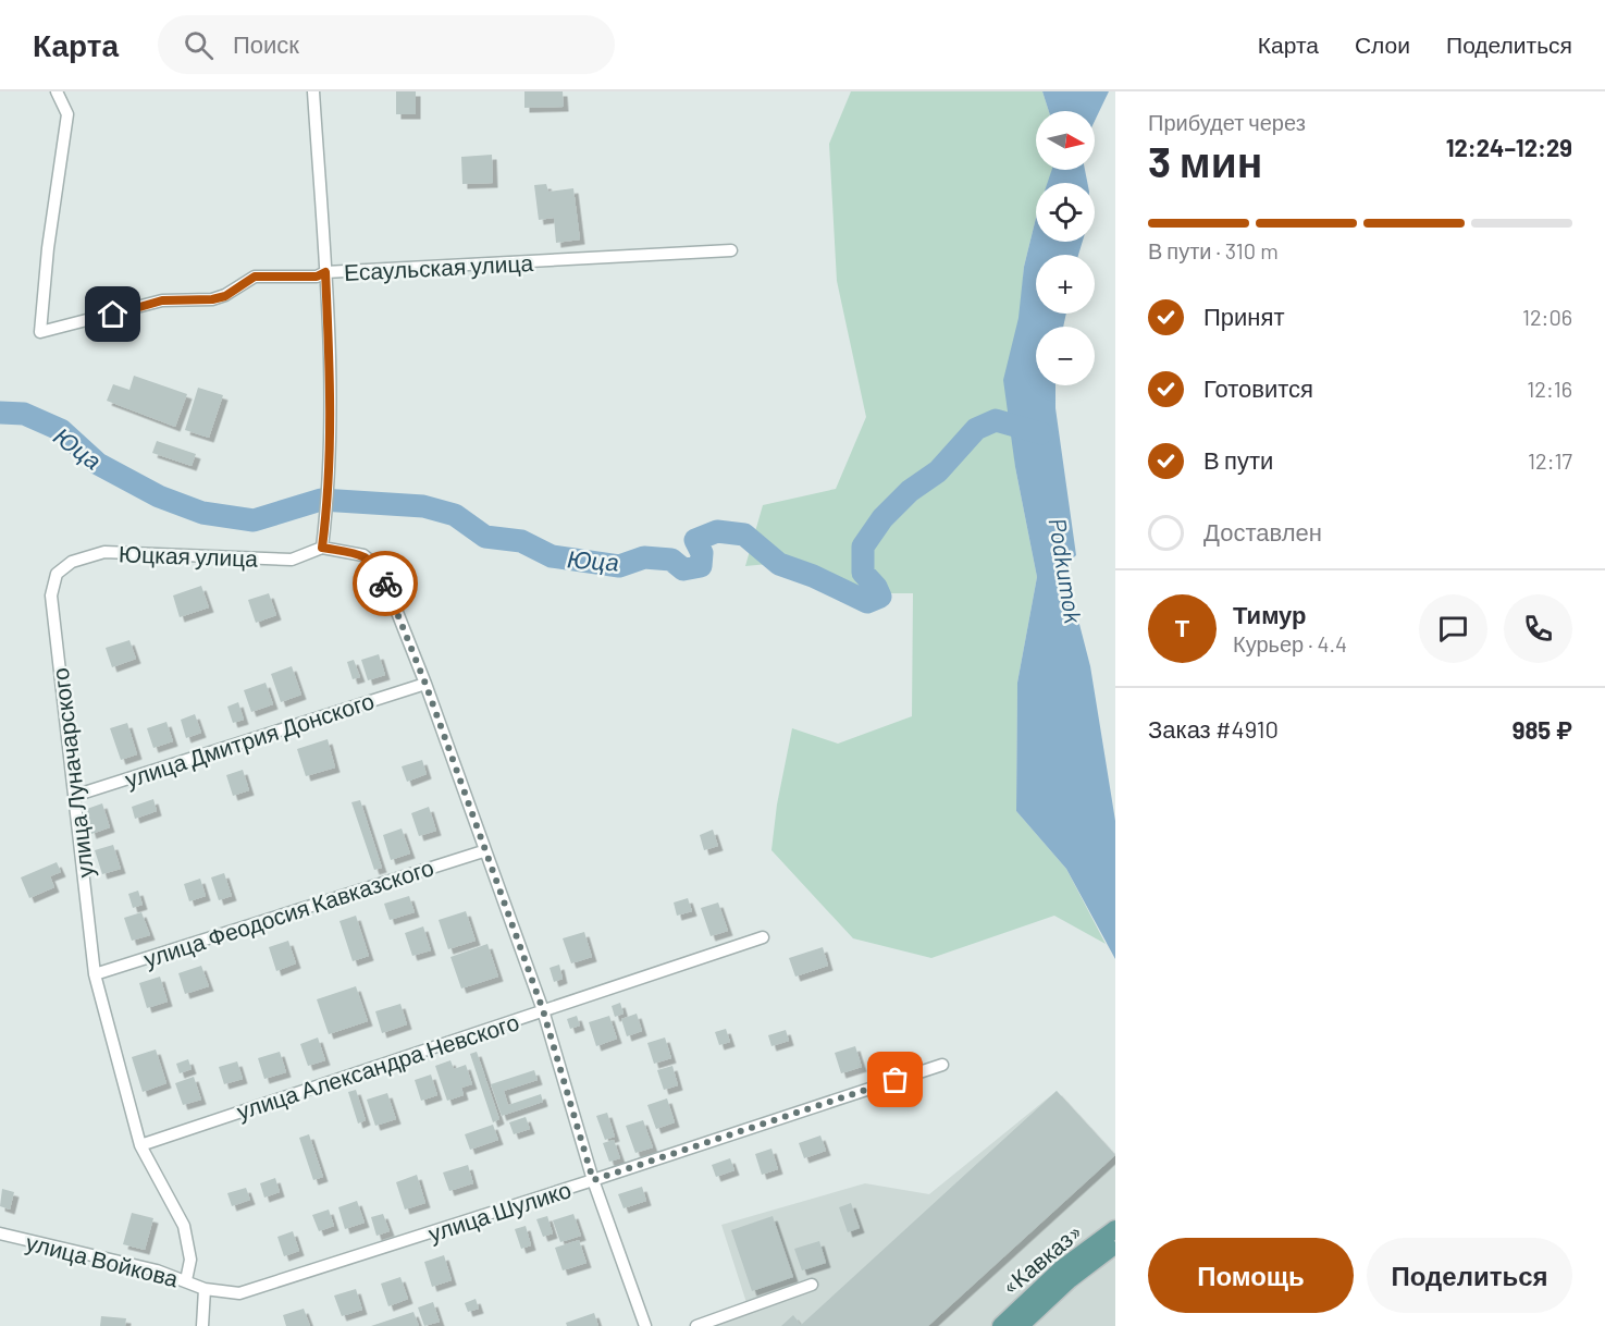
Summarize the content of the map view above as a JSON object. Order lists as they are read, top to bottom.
{
  "streets": {
    "main road": ["«Кавказ»"],
    "street": [
      "Есаульская улица",
      "Юцкая улица",
      "улица Дмитрия Донского",
      "улица Луначарского",
      "улица Феодосия Кавказского",
      "улица Александра Невского",
      "улица Шулико",
      "улица Войкова"
    ]
  },
  "crossings": [
    ["Юцкая улица", "улица Луначарского"],
    ["улица Дмитрия Донского", "улица Луначарского"],
    ["улица Луначарского", "улица Феодосия Кавказского"],
    ["улица Луначарского", "улица Александра Невского"],
    ["улица Луначарского", "улица Войкова"],
    ["улица Шулико", "улица Войкова"]
  ],
  "water": ["Юца", "Podkumok"],
  "north": "right",
  "page": {
    "header": "Карта",
    "search": "Поиск",
    "nav": ["Карта", "Слои", "Поделиться"],
    "heading": ["3 мин", "Прибудет через", "12:24–12:29"],
    "panel": [
      "Тимур",
      "Курьер · 4.4",
      "Заказ #4910",
      "985 ₽"
    ],
    "map_buttons": ["+", "−"],
    "bar": "В пути · 310 m",
    "list": [
      ["Принят", "12:06"],
      ["Готовится", "12:16"],
      ["В пути", "12:17"],
      "Доставлен"
    ],
    "round": "Т",
    "buttons": ["Помощь", "Поделиться"]
  }
}
